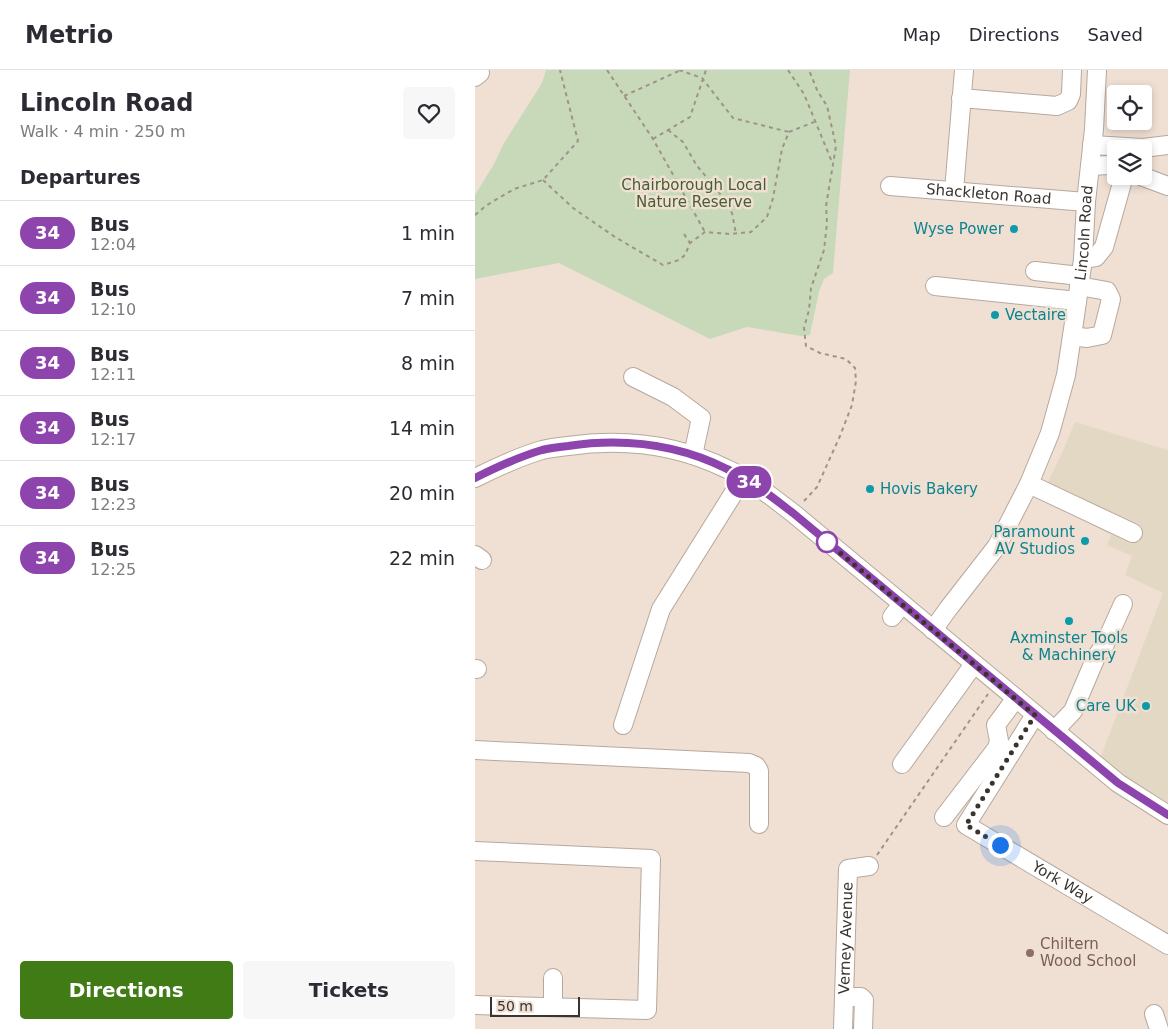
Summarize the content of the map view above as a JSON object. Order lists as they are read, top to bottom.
{
  "streets": {
    "street": [
      "Shackleton Road",
      "Lincoln Road",
      "York Way",
      "Verney Avenue"
    ]
  },
  "crossings": [
    ["Shackleton Road", "Lincoln Road"]
  ],
  "parks": ["Chairborough Local Nature Reserve"],
  "places": [
    "Wyse Power",
    "Vectaire",
    "Hovis Bakery",
    "Paramount AV Studios",
    "Axminster Tools & Machinery",
    "Care UK",
    "Chiltern Wood School"
  ],
  "lines": ["bus line 34"],
  "scale_bar": "50 m",
  "page": {
    "header": "Metrio",
    "nav": ["Map", "Directions", "Saved"],
    "heading": [
      ["Lincoln Road", "Walk · 4 min · 250 m"],
      "Departures"
    ],
    "on_map": "34",
    "list": [
      {
        "mark": "34",
        "name": "Bus",
        "note": "12:04",
        "value": "1 min"
      },
      {
        "mark": "34",
        "name": "Bus",
        "note": "12:10",
        "value": "7 min"
      },
      {
        "mark": "34",
        "name": "Bus",
        "note": "12:11",
        "value": "8 min"
      },
      {
        "mark": "34",
        "name": "Bus",
        "note": "12:17",
        "value": "14 min"
      },
      {
        "mark": "34",
        "name": "Bus",
        "note": "12:23",
        "value": "20 min"
      },
      {
        "mark": "34",
        "name": "Bus",
        "note": "12:25",
        "value": "22 min"
      }
    ],
    "buttons": ["Directions", "Tickets"],
    "scale": "50 m"
  }
}
